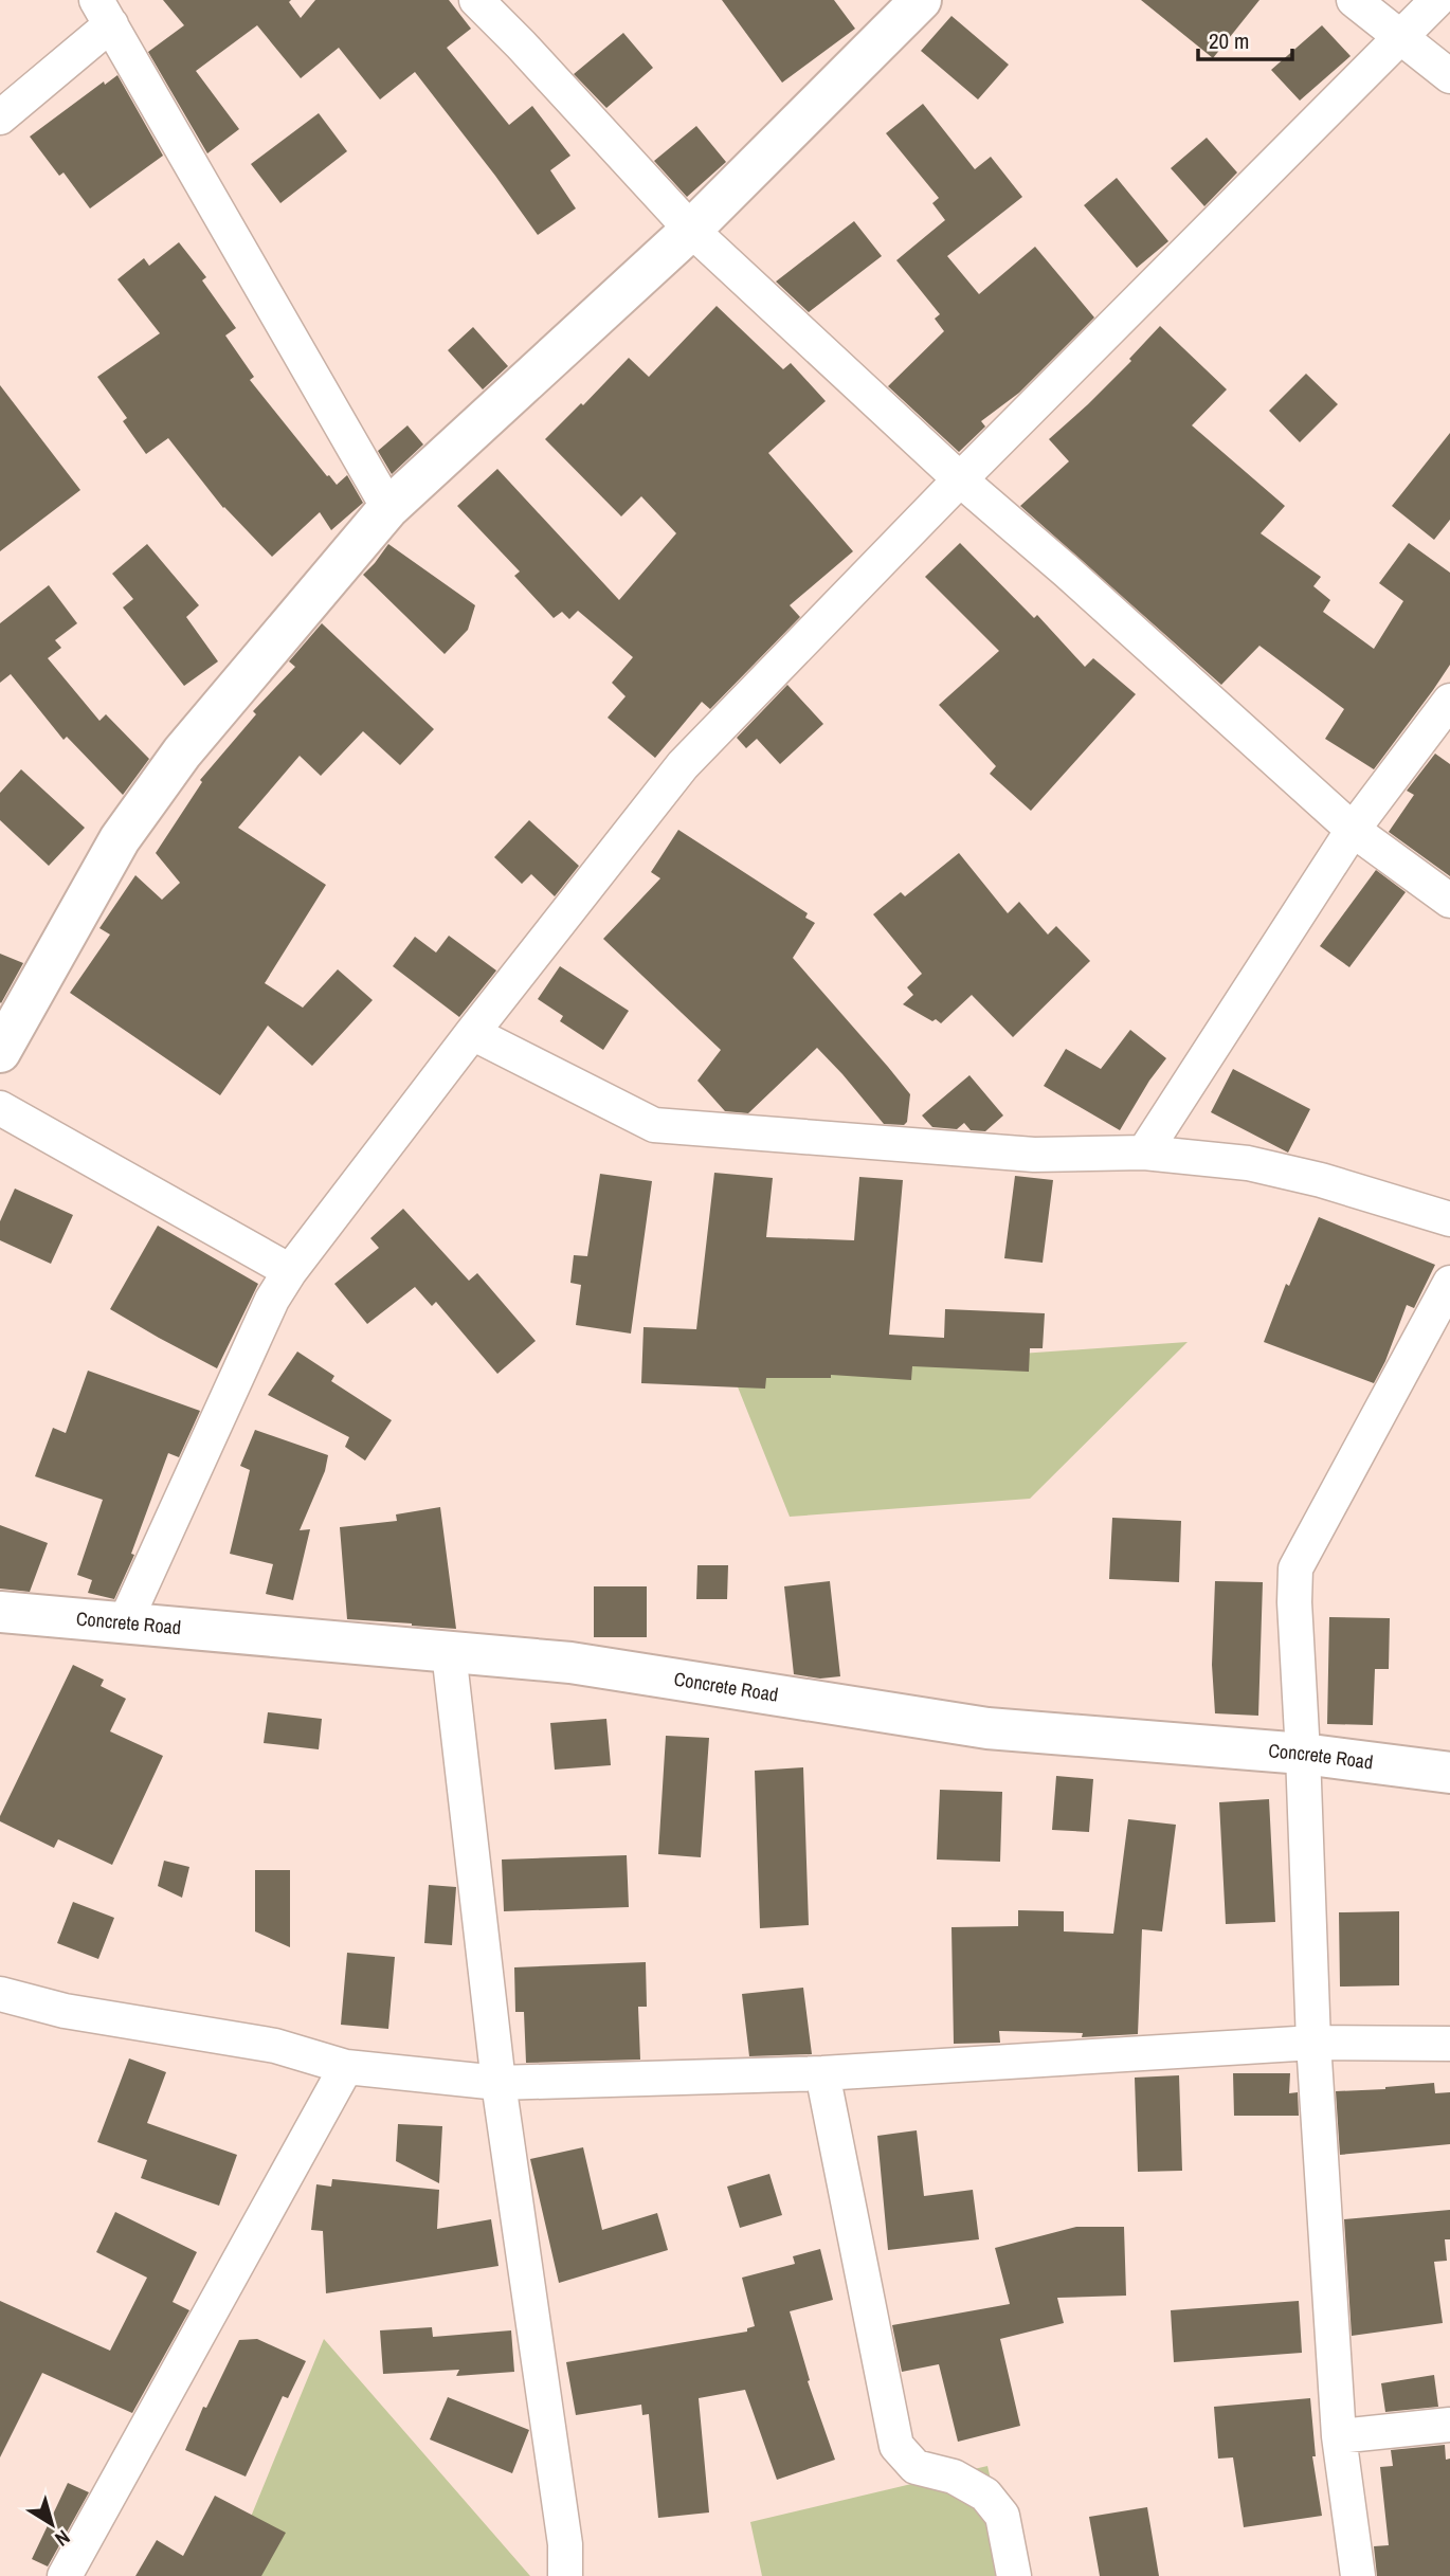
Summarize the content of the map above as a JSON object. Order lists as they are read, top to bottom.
{
  "streets": {
    "street": ["Concrete Road"]
  },
  "scale_bar": "20 m",
  "north": "bottom right"
}
